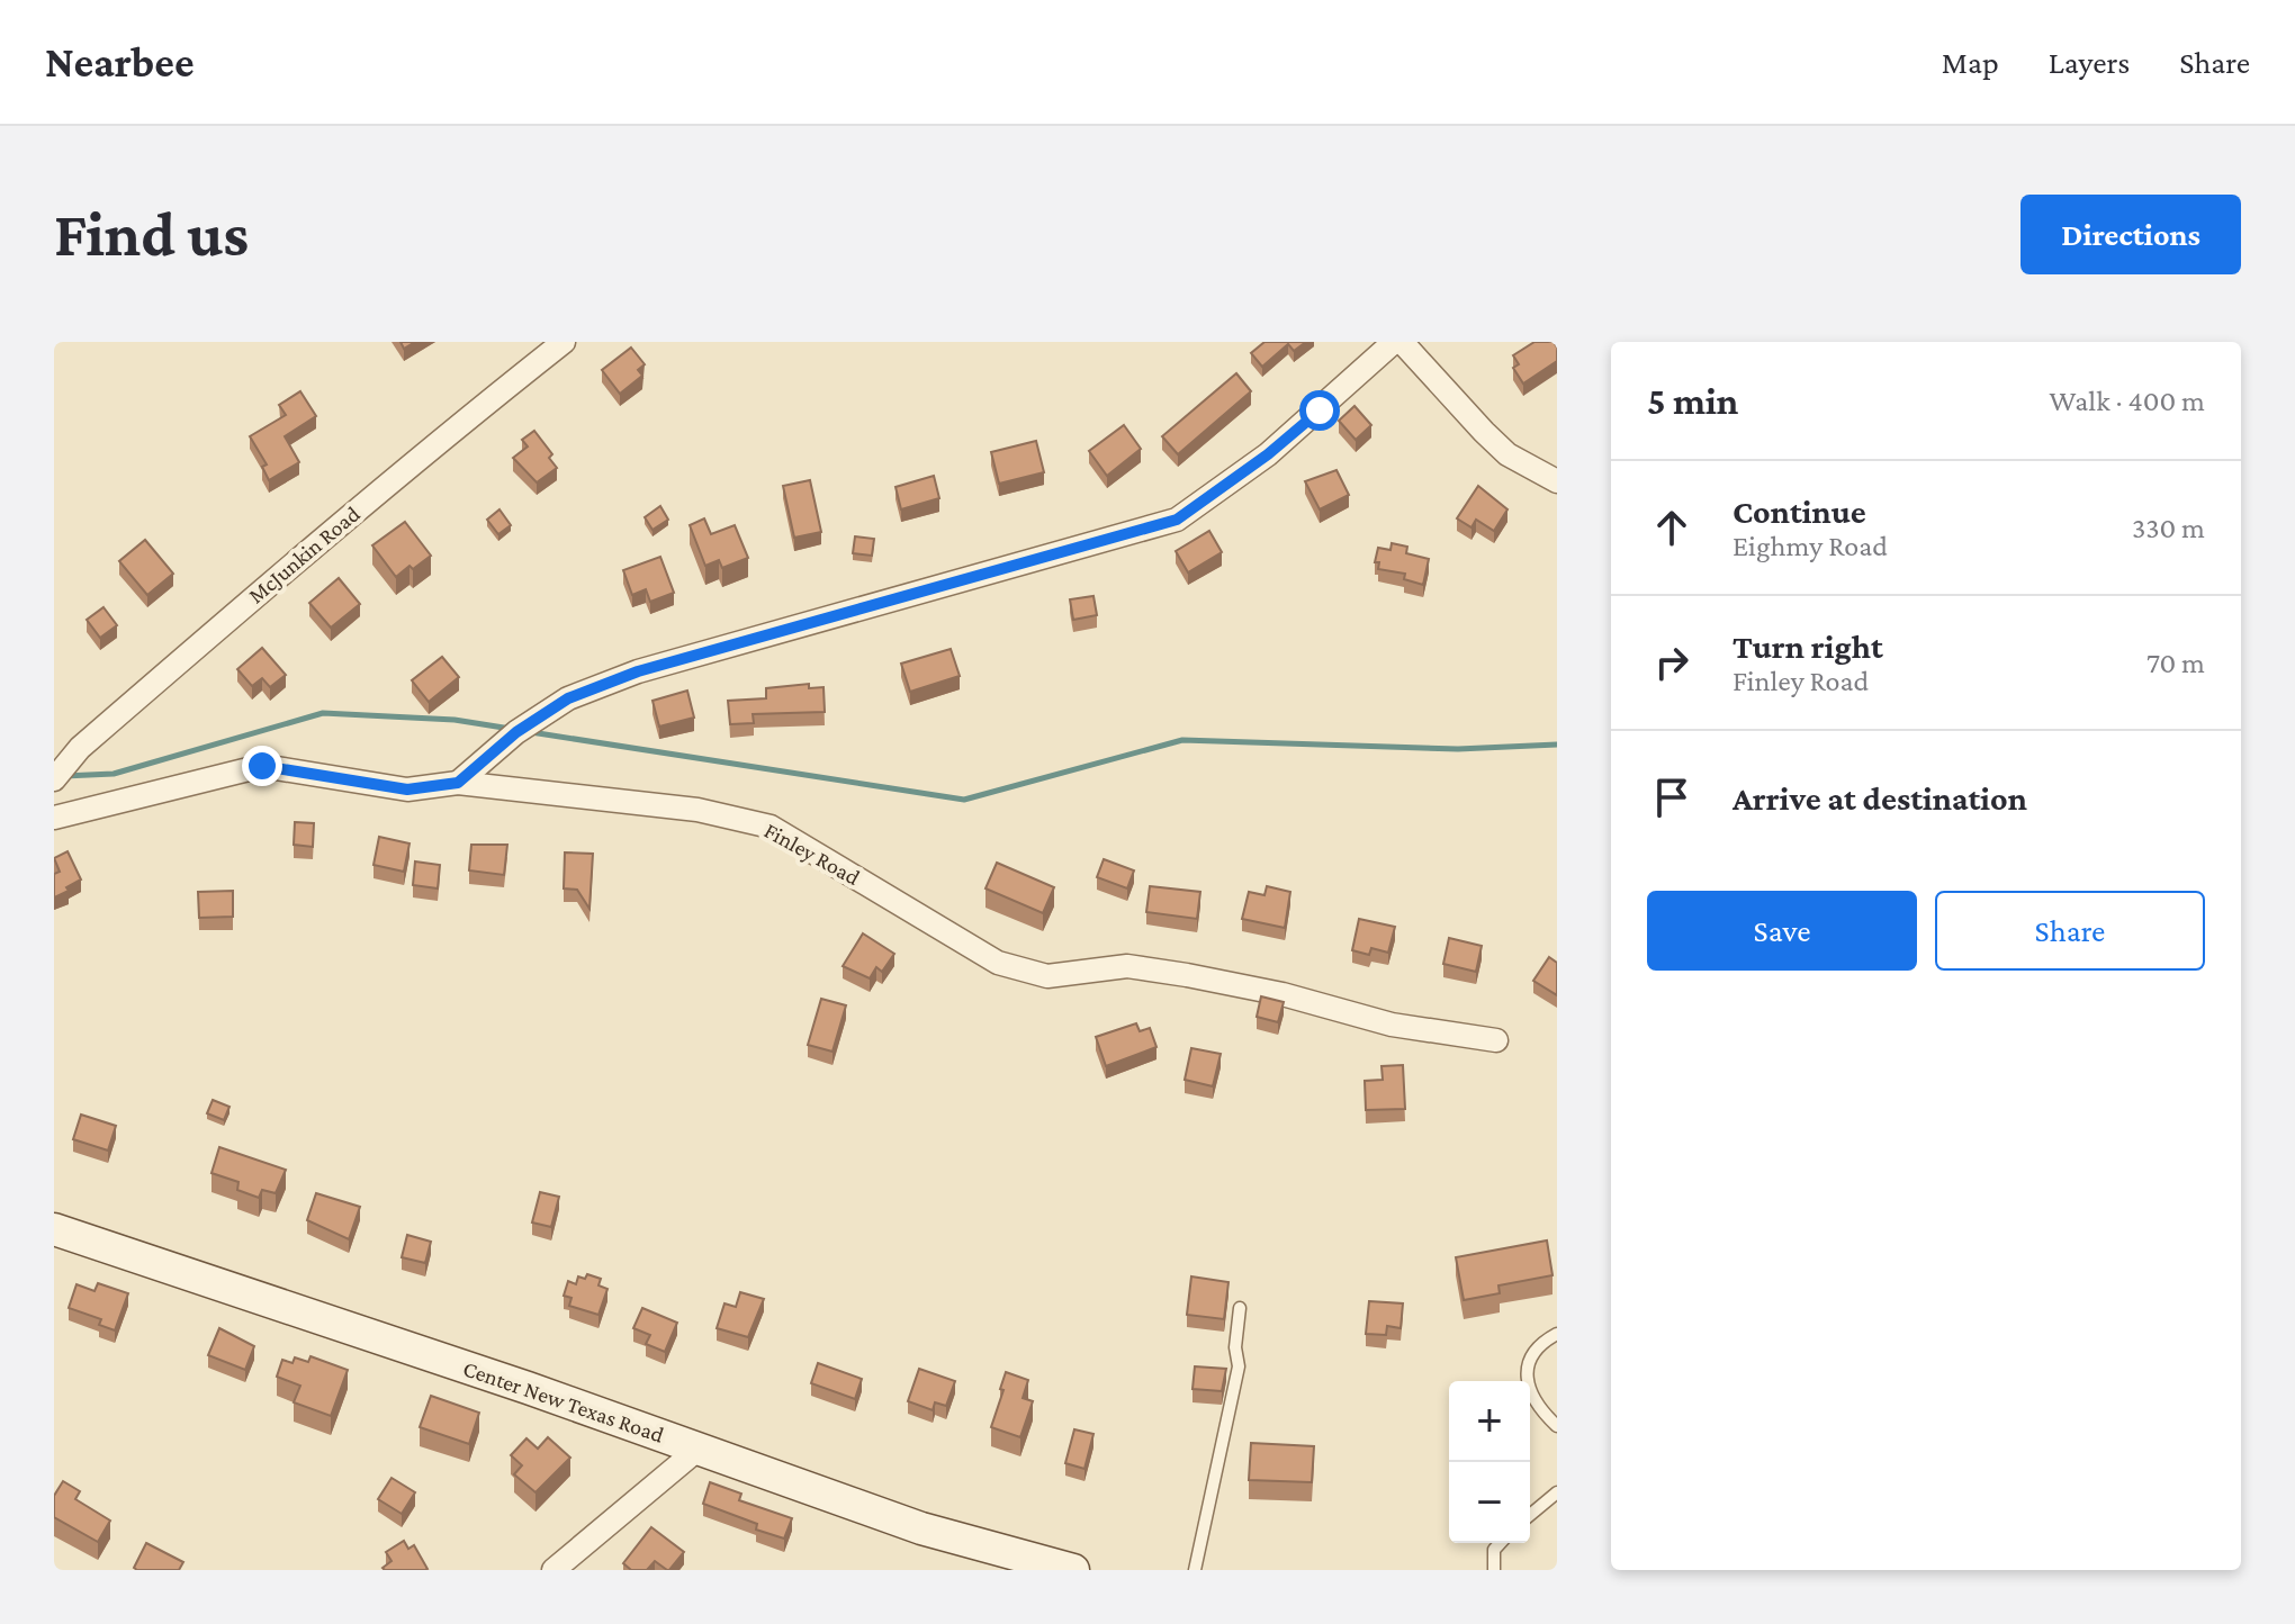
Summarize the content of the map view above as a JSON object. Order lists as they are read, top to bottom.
{
  "streets": {
    "street": ["McJunkin Road", "Finley Road", "Center New Texas Road"]
  },
  "page": {
    "header": "Nearbee",
    "nav": ["Map", "Layers", "Share"],
    "buttons": [
      "Directions",
      ["Save", "Share"]
    ],
    "title": "Find us",
    "heading": ["5 min", "Walk · 400 m"],
    "list": [
      ["Continue", "Eighmy Road", "330 m"],
      ["Turn right", "Finley Road", "70 m"],
      "Arrive at destination"
    ],
    "map_buttons": ["+", "−"]
  }
}
